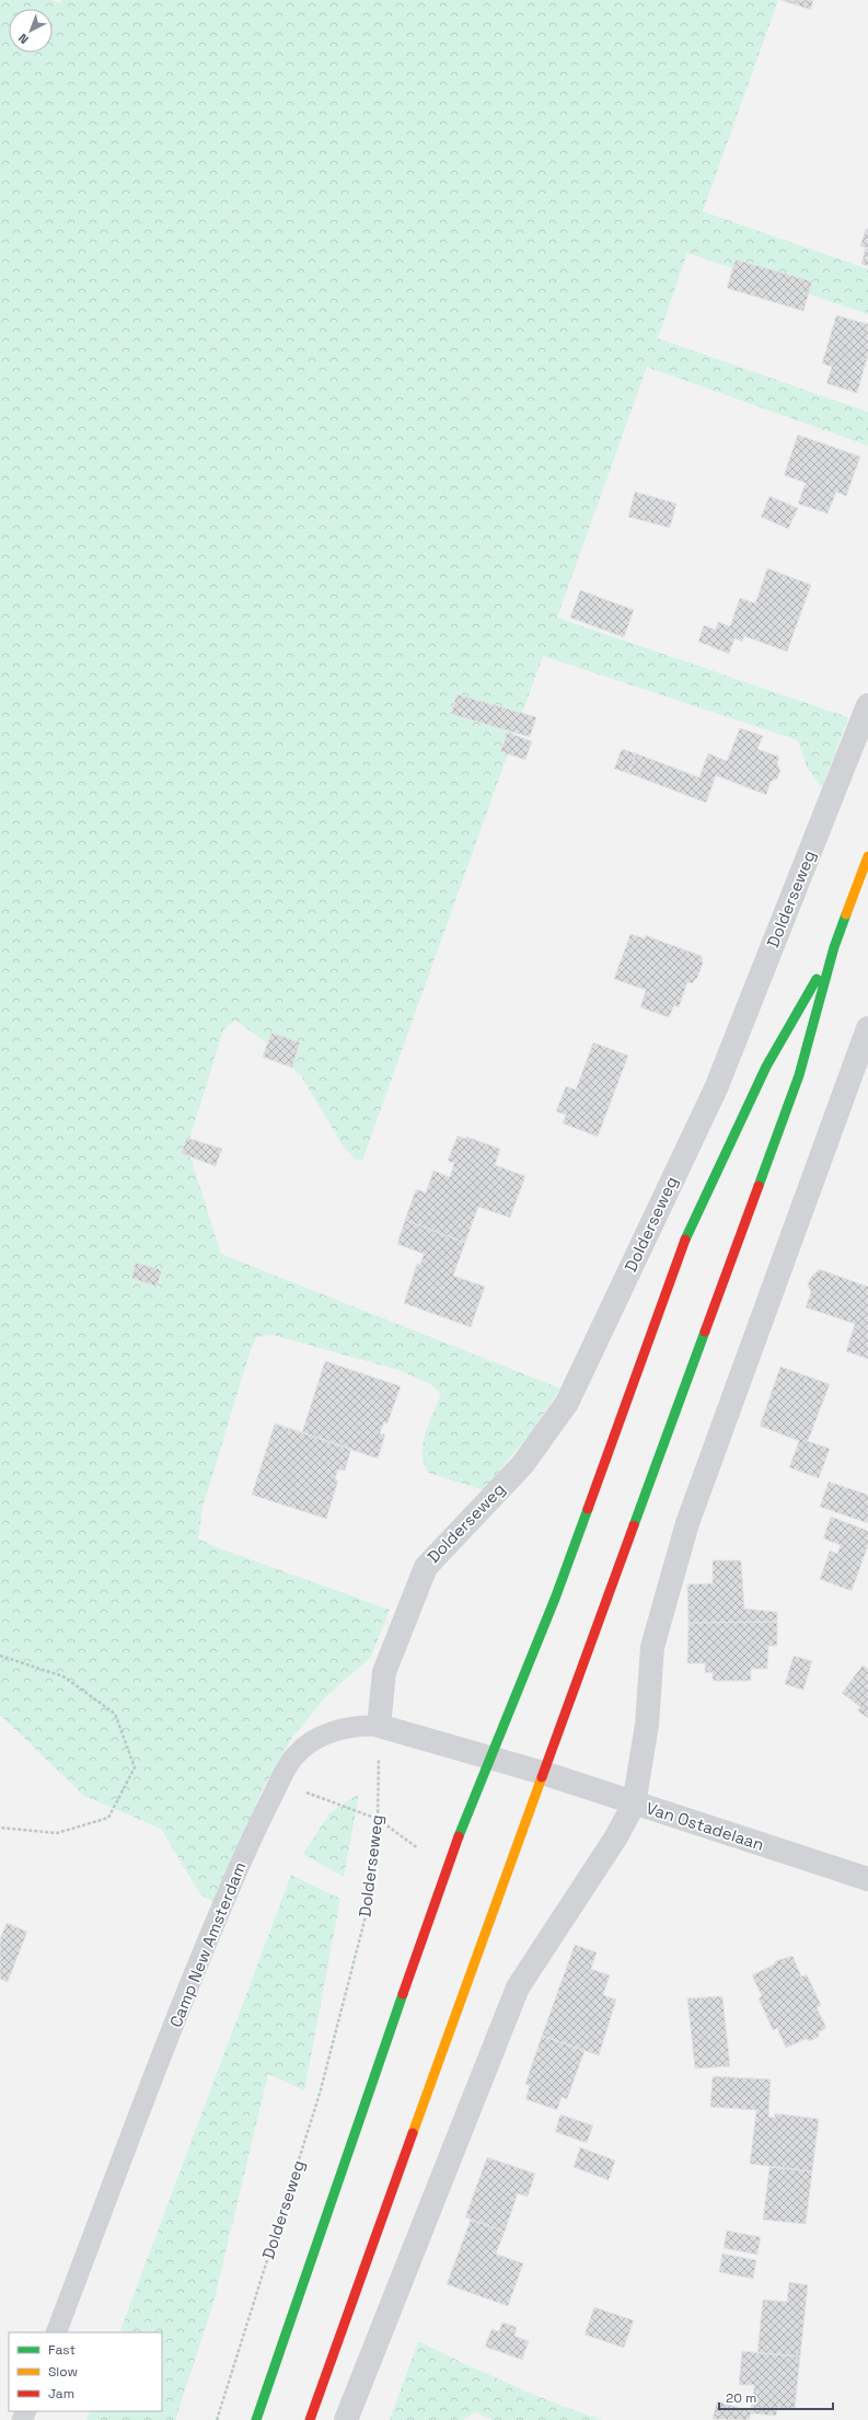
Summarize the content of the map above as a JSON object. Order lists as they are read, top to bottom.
{
  "streets": {
    "street": ["Dolderseweg", "Van Ostadelaan", "Camp New Amsterdam"]
  },
  "crossings": [
    ["Dolderseweg", "Camp New Amsterdam"]
  ],
  "legend": ["Fast", "Slow", "Jam"],
  "scale_bar": "20 m",
  "north": "bottom left"
}
